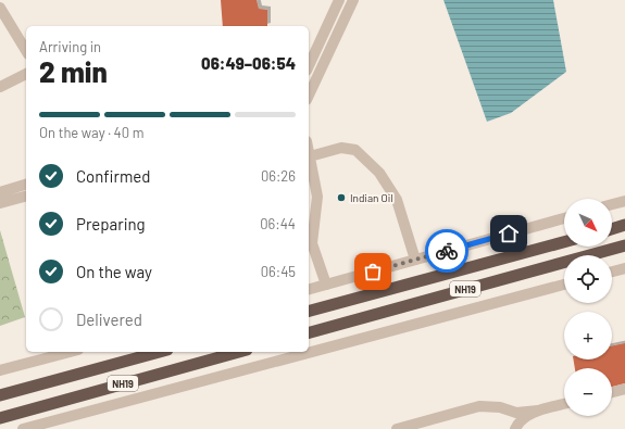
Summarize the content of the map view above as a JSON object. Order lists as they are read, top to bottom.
{
  "streets": {
    "highway": ["NH19"]
  },
  "places": ["Indian Oil"],
  "north": "bottom right",
  "page": {
    "heading": ["2 min", "Arriving in", "06:49–06:54"],
    "bar": "On the way · 40 m",
    "list": [
      ["Confirmed", "06:26"],
      ["Preparing", "06:44"],
      ["On the way", "06:45"],
      "Delivered"
    ],
    "map_buttons": ["+", "−"]
  }
}
